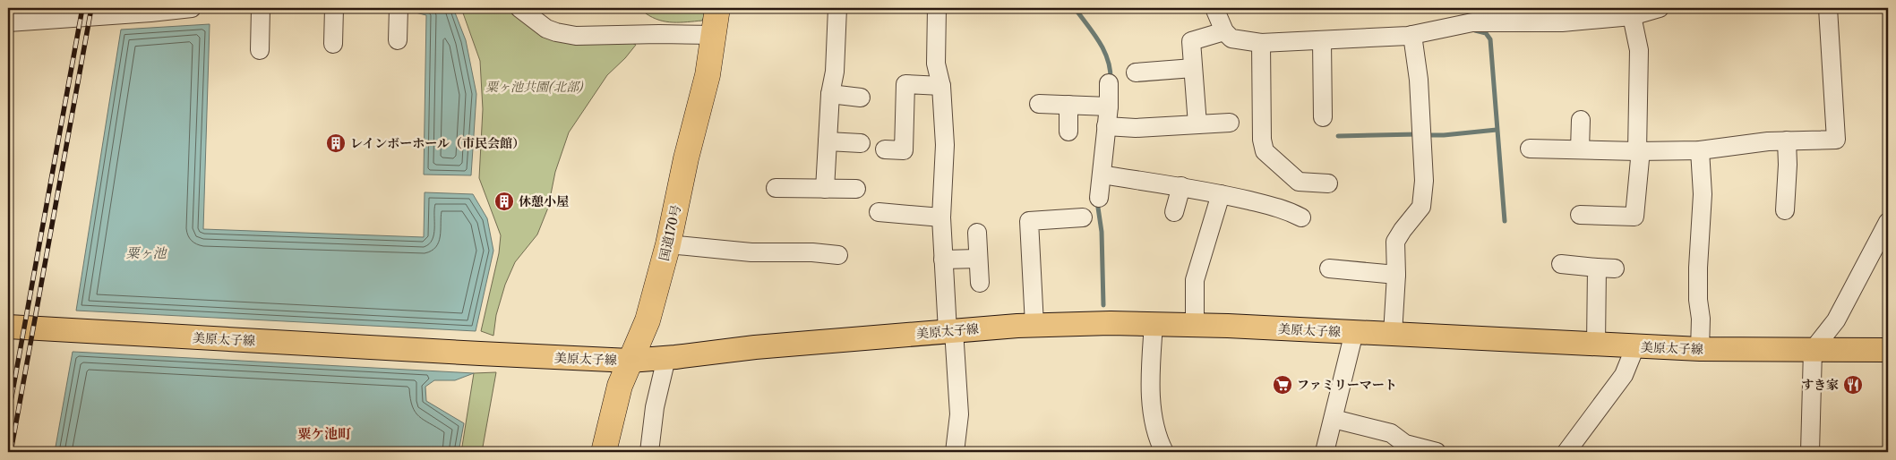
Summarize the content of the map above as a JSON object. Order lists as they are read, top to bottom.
{
  "streets": {
    "highway": ["国道170号"],
    "main road": ["美原太子線"]
  },
  "crossings": [
    ["国道170号", "美原太子線"]
  ],
  "districts": ["粟ケ池町"],
  "water": ["粟ヶ池"],
  "parks": ["粟ヶ池共園(北部)"],
  "places": {
    "building": ["レインボーホール（市民会館）", "休憩小屋"],
    "supermarket": ["ファミリーマート"],
    "restaurant": ["すき家"]
  }
}
